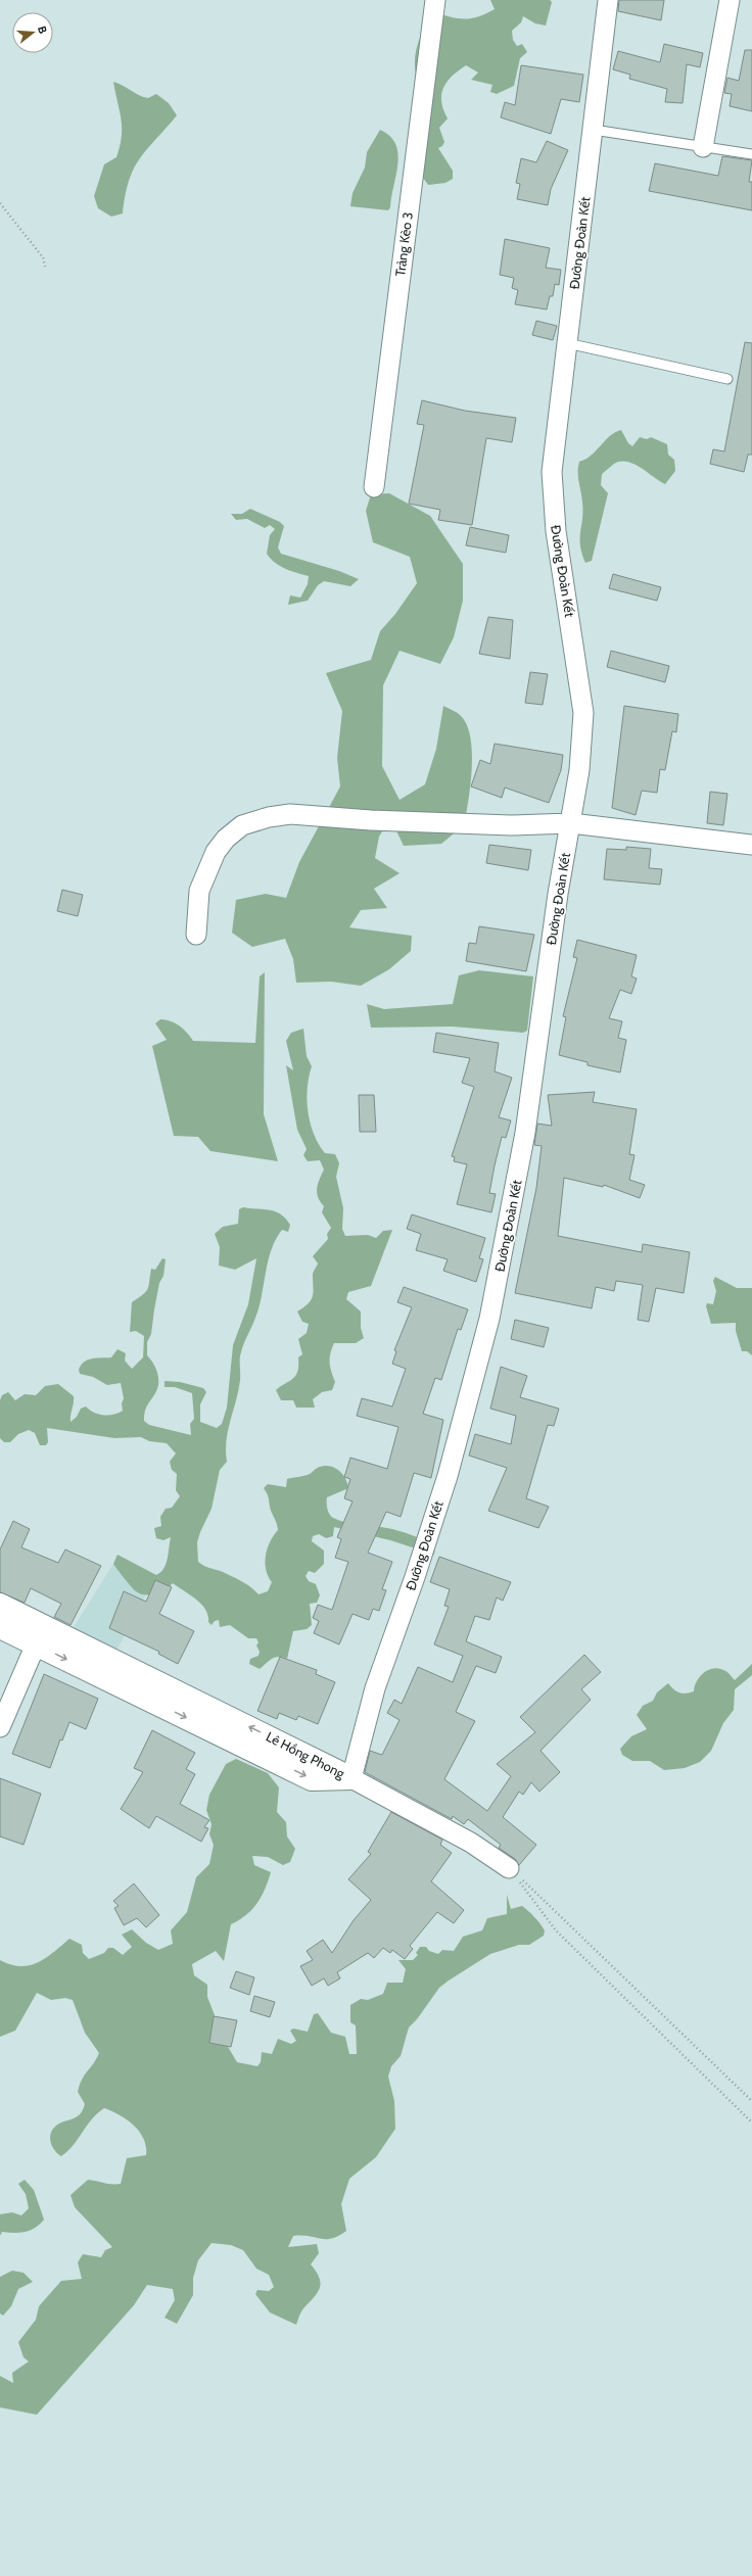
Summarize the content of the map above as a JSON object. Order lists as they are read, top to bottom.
{
  "streets": {
    "street": ["Đường Đoàn Kết", "Trảng Kèo 3", "Lê Hồng Phong"]
  },
  "crossings": [
    ["Đường Đoàn Kết", "Lê Hồng Phong"]
  ],
  "north": "right"
}
